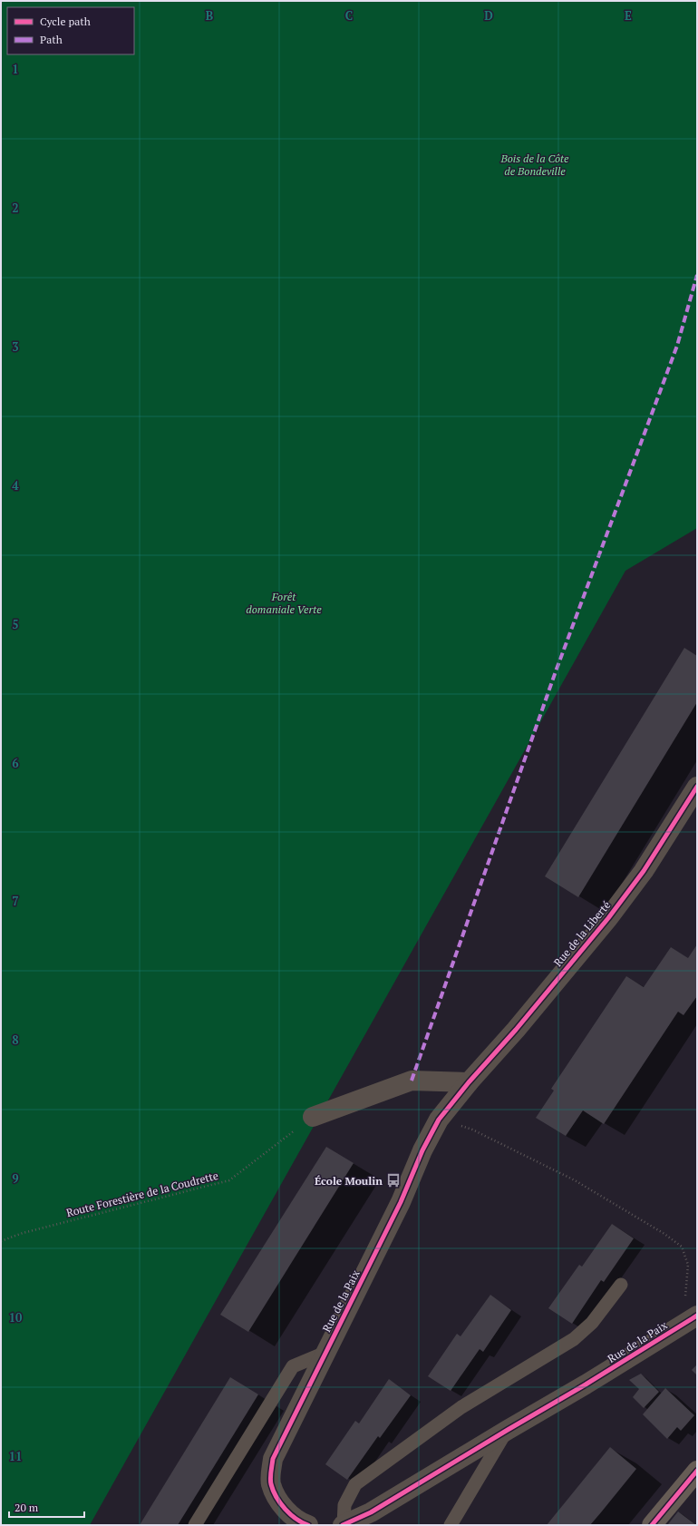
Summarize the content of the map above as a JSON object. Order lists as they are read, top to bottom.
{
  "streets": {
    "street": ["Rue de la Liberté", "Rue de la Paix"],
    "path": ["Route Forestière de la Coudrette"]
  },
  "crossings": [
    ["Rue de la Liberté", "Rue de la Paix"]
  ],
  "parks": ["Bois de la Côte de Bondeville", "Forêt domaniale Verte"],
  "places": {
    "bus stop": ["École Moulin"]
  },
  "legend": ["Cycle path", "Path"],
  "scale_bar": "20 m",
  "grid": {
    "columns": [
      "B",
      "C",
      "D",
      "E"
    ],
    "rows": [
      "1",
      "2",
      "3",
      "4",
      "5",
      "6",
      "7",
      "8",
      "9",
      "10",
      "11"
    ]
  }
}
